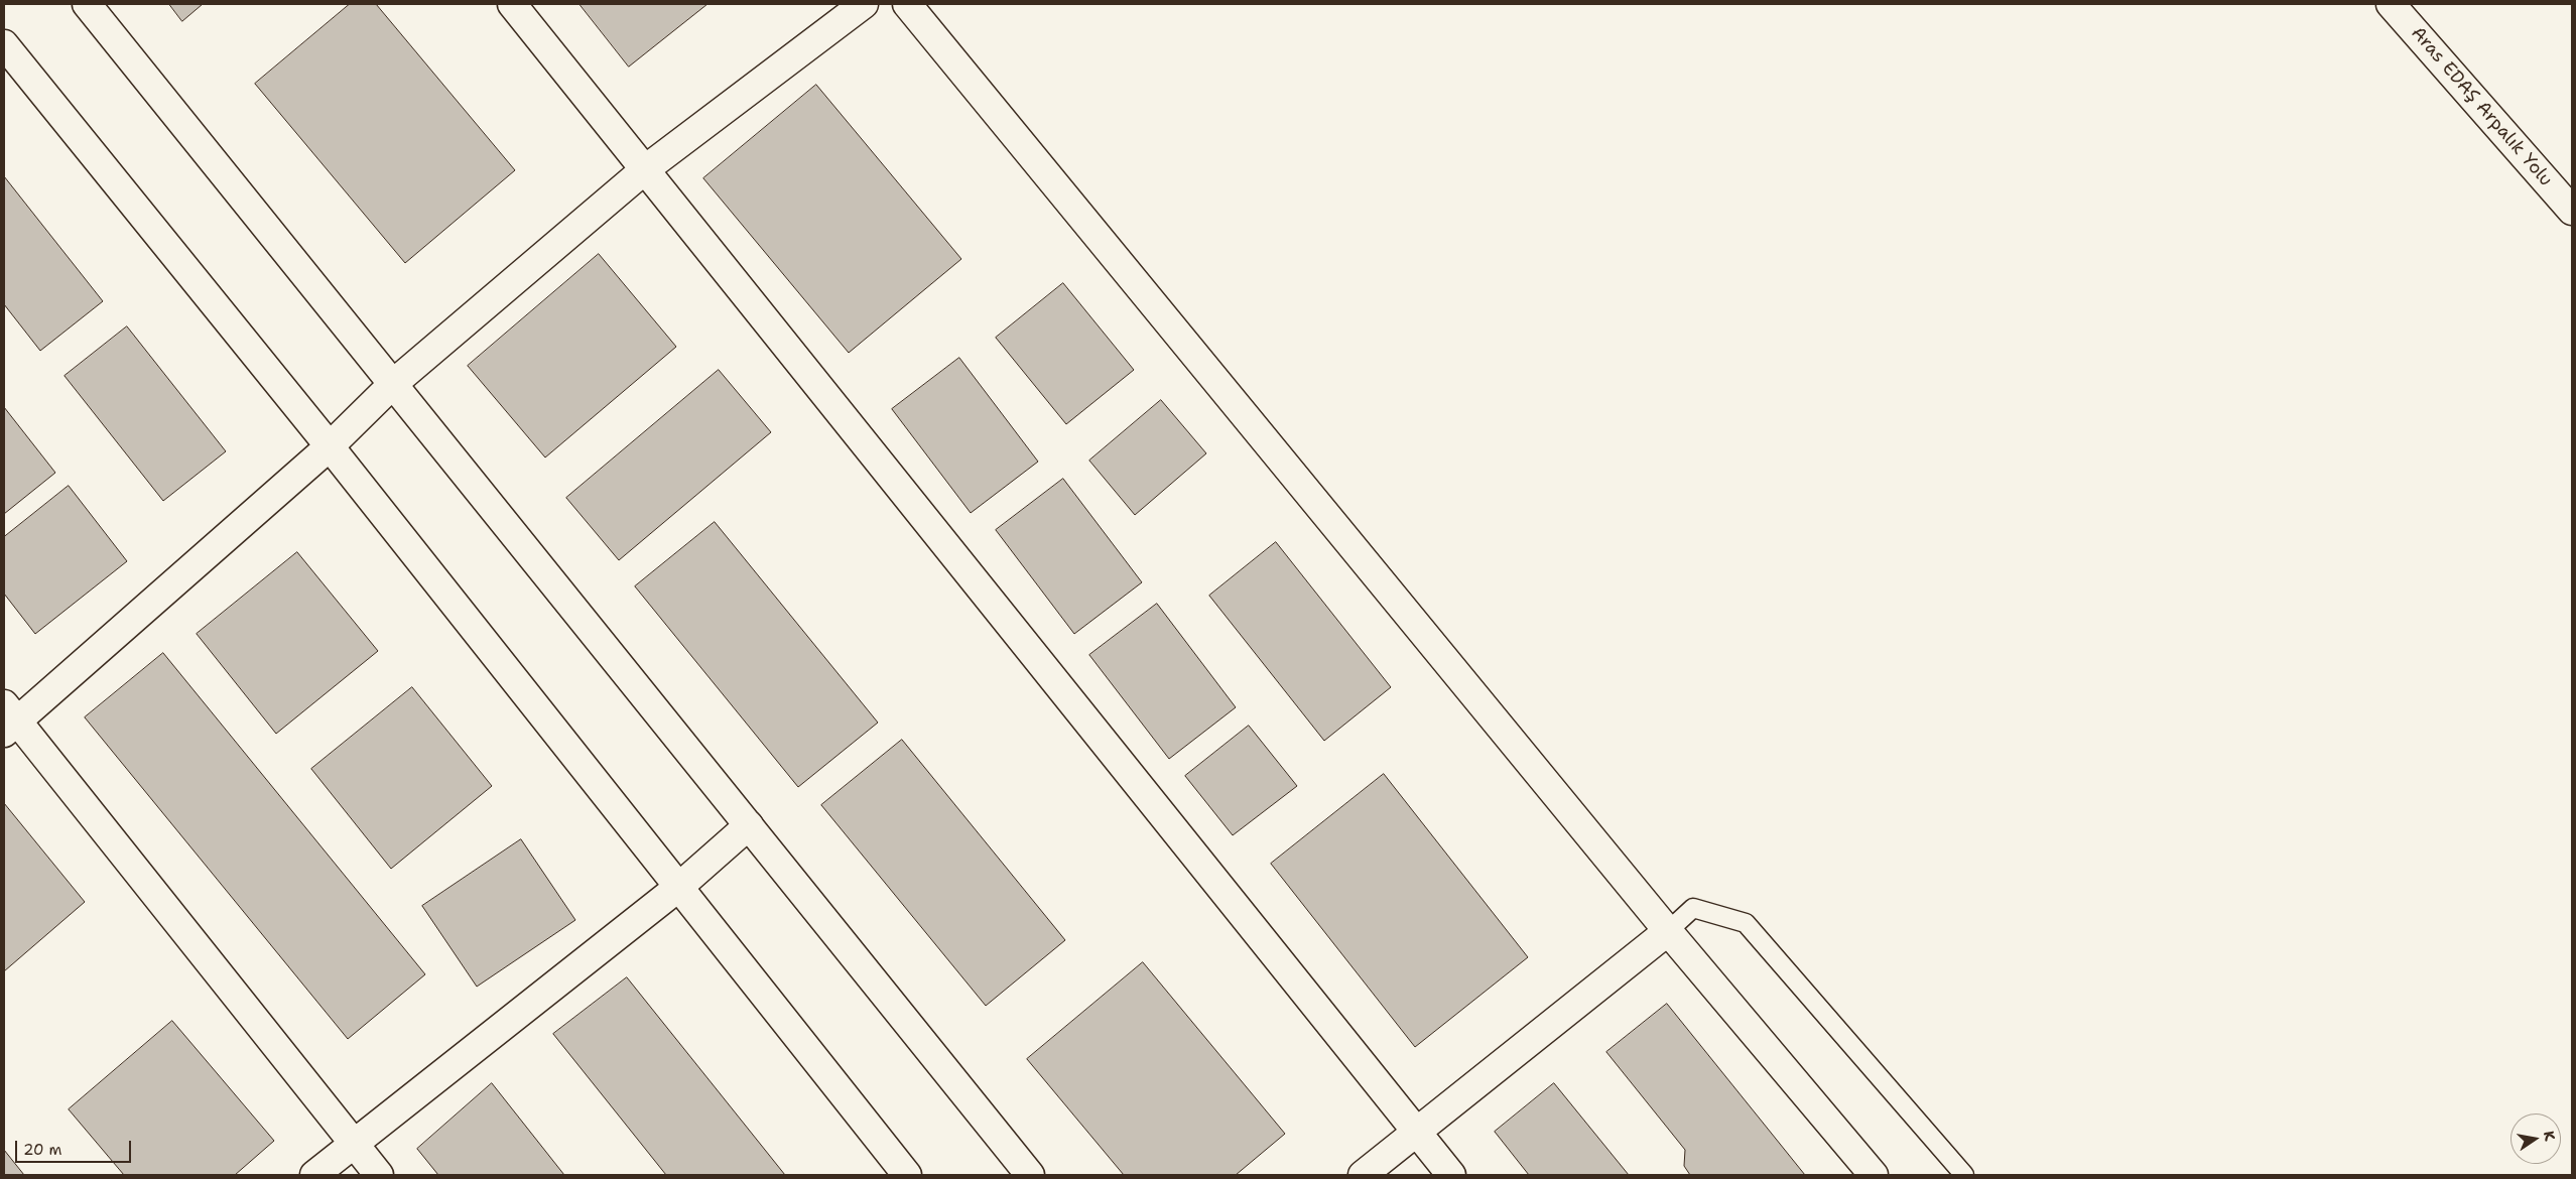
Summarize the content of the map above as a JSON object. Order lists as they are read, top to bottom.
{
  "streets": {
    "street": ["Aras EDAŞ Arpalık Yolu"]
  },
  "scale_bar": "20 m",
  "north": "right"
}
